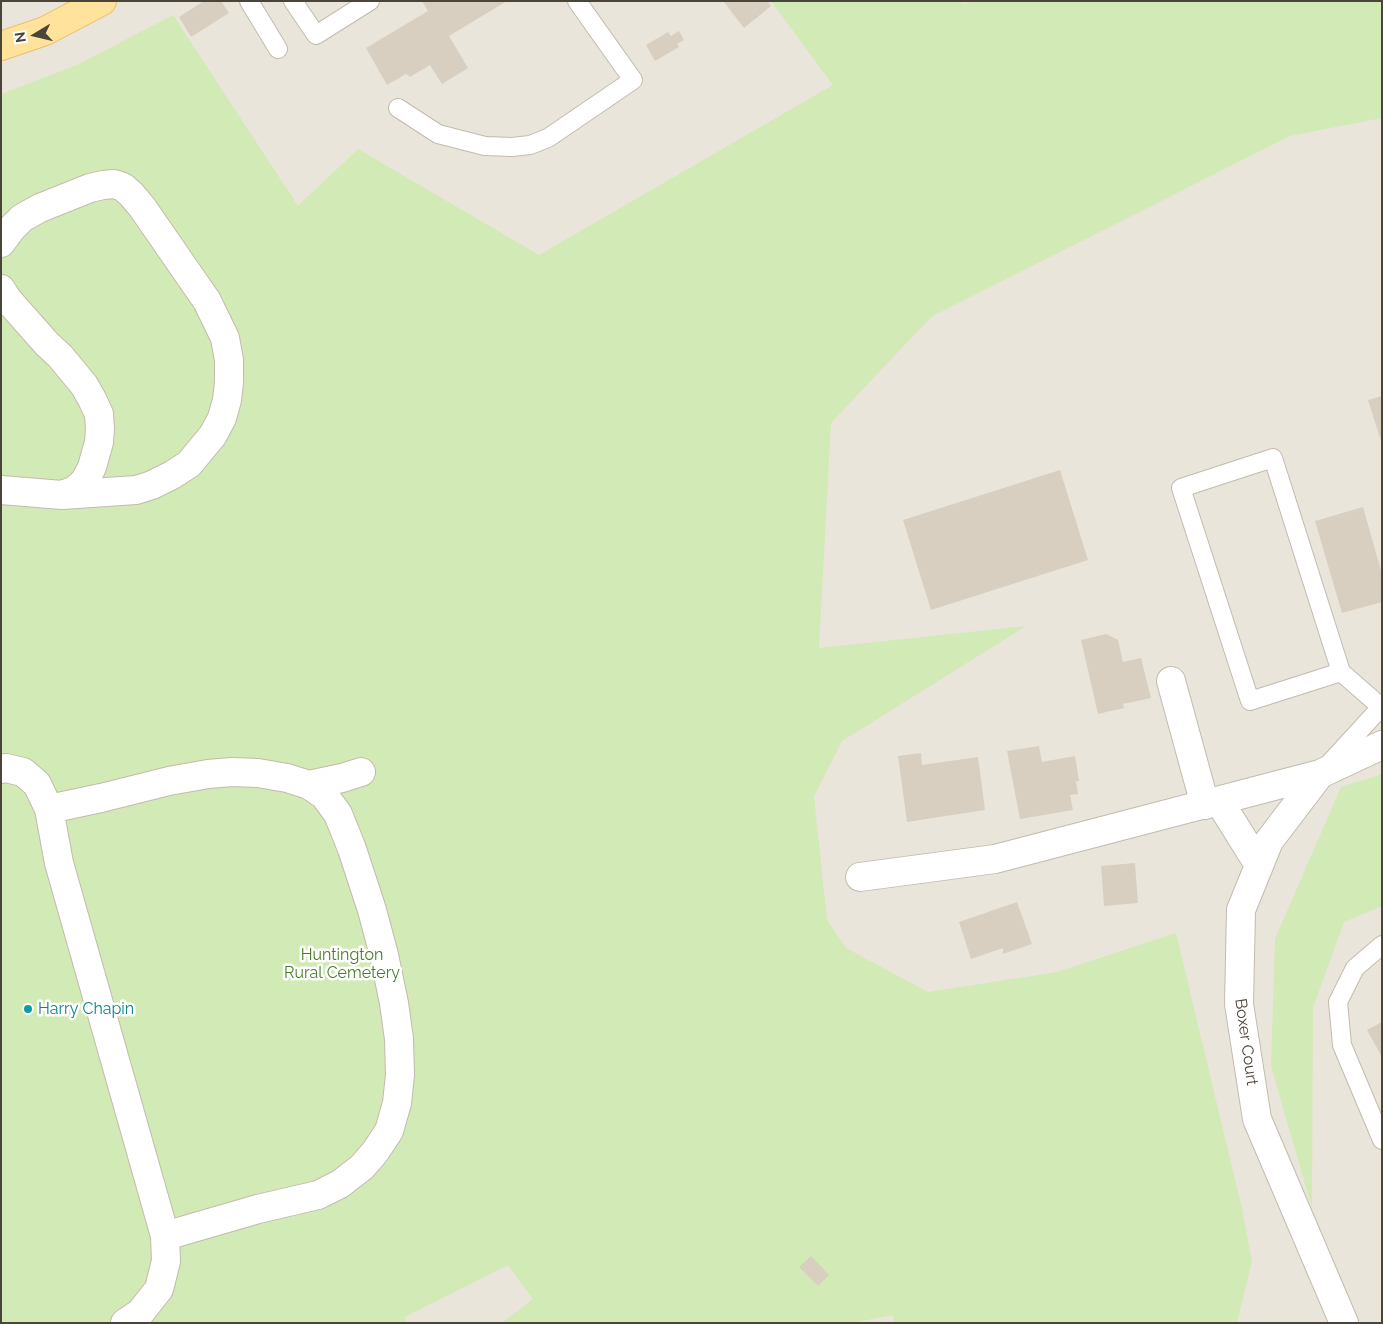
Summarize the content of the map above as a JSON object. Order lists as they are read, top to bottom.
{
  "streets": {
    "street": ["Boxer Court"]
  },
  "parks": ["Huntington Rural Cemetery"],
  "places": ["Harry Chapin"],
  "north": "left"
}
